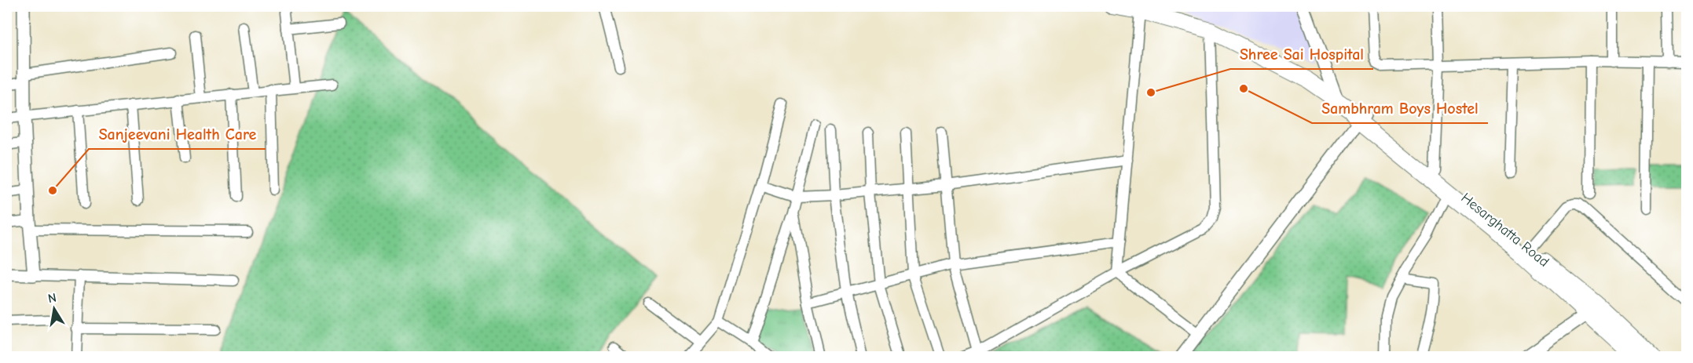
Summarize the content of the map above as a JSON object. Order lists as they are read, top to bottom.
{
  "streets": {
    "main road": ["Hesarghatta Road"]
  },
  "places": ["Sambhram Boys Hostel", "Shree Sai Hospital", "Sanjeevani Health Care"],
  "north": "top"
}
